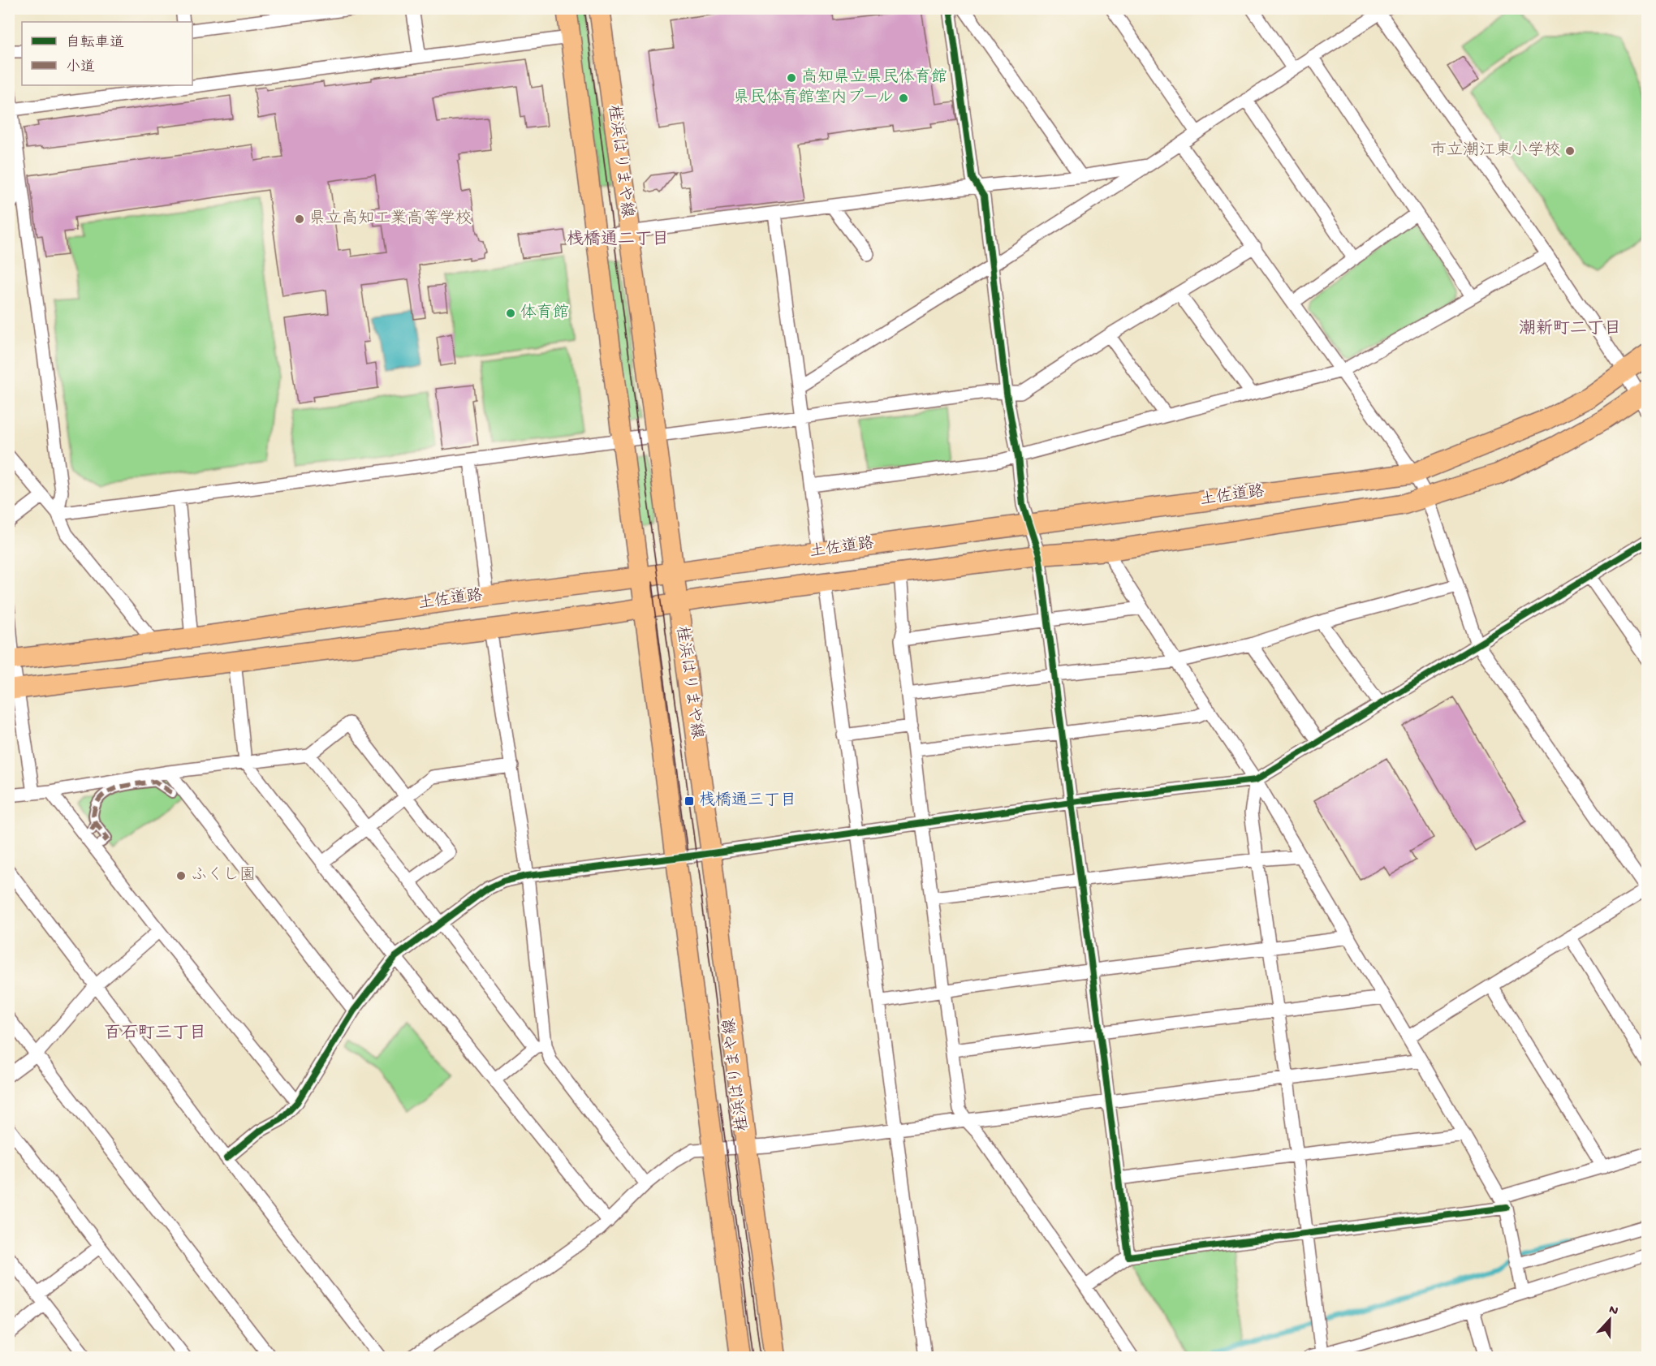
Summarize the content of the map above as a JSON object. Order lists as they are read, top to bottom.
{
  "streets": {
    "main road": ["桂浜はりまや線", "土佐道路"]
  },
  "crossings": [
    ["桂浜はりまや線", "土佐道路"]
  ],
  "districts": ["桟橋通二丁目", "潮新町二丁目", "百石町三丁目"],
  "places": {
    "other": [
      "高知県立県民体育館",
      "県民体育館室内プール",
      "市立潮江東小学校",
      "県立高知工業高等学校",
      "体育館",
      "ふくし園"
    ],
    "transit": ["桟橋通三丁目"]
  },
  "legend": ["自転車道", "小道"],
  "north": "top"
}
